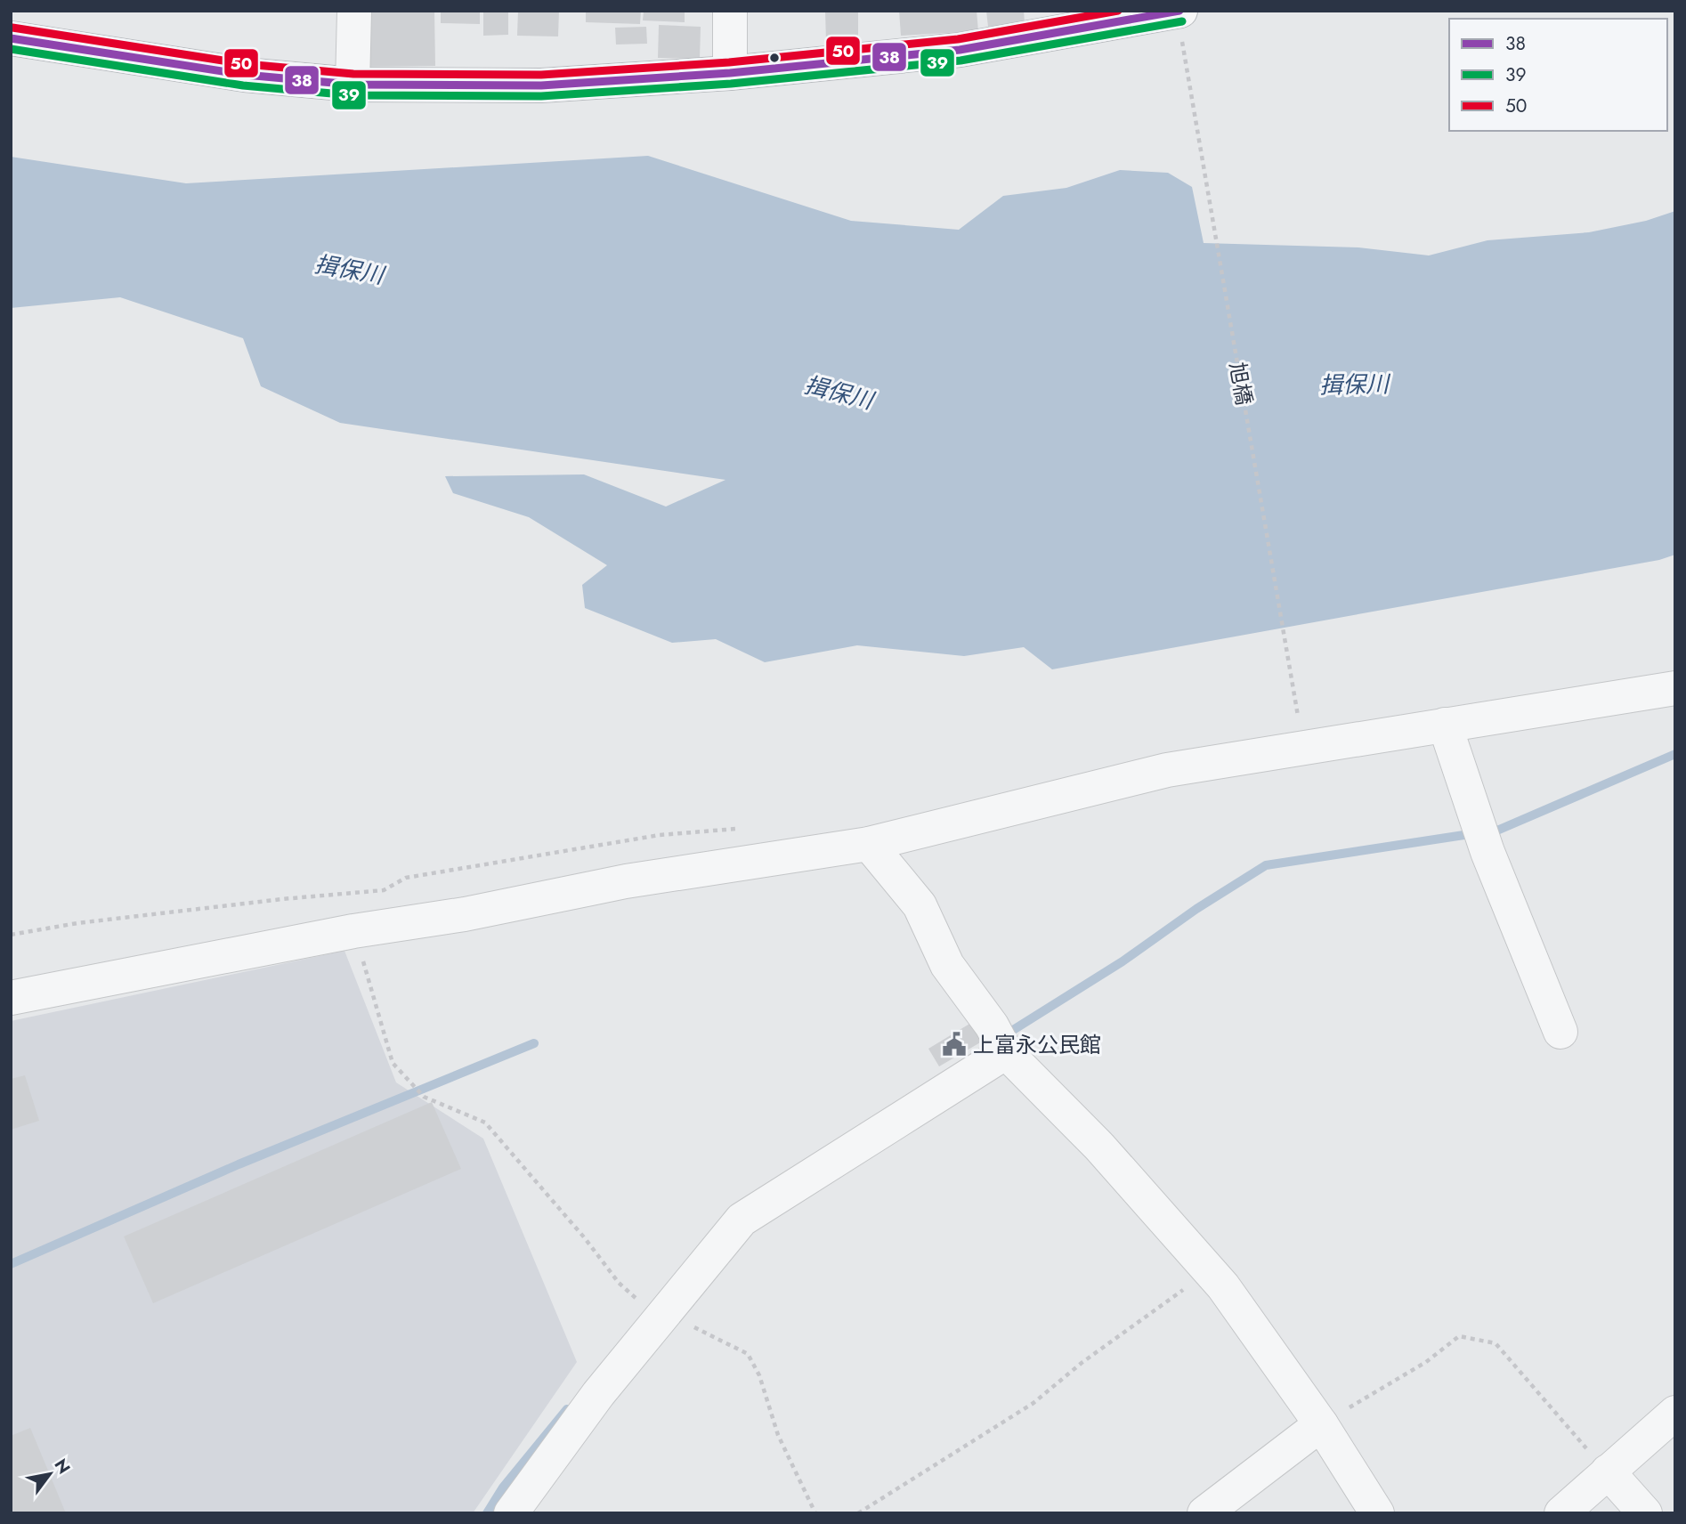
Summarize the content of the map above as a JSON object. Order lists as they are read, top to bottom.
{
  "streets": {
    "path": ["旭橋"]
  },
  "water": ["揖保川"],
  "places": {
    "public building": ["上富永公民館"]
  },
  "lines": ["transit line 38", "transit line 50", "transit line 39"],
  "legend": ["38", "39", "50"],
  "north": "top right"
}
